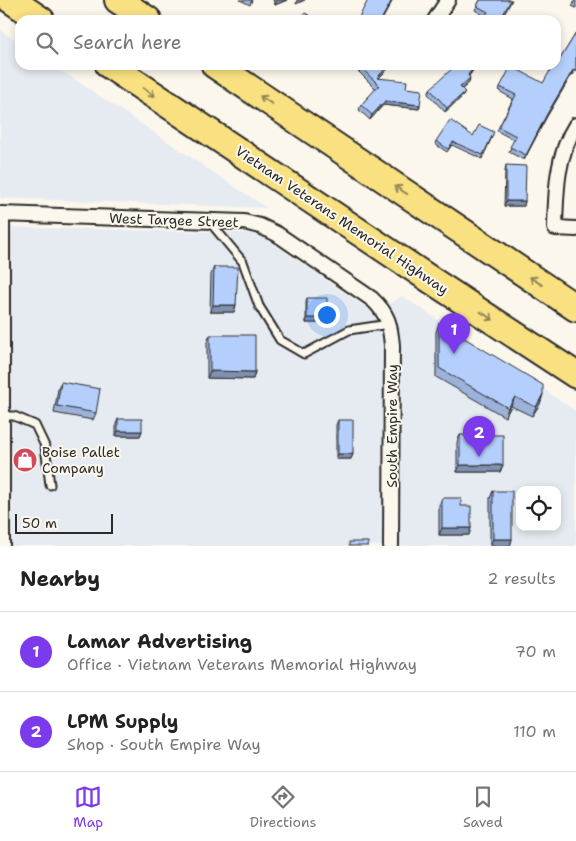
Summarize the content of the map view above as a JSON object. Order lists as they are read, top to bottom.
{
  "streets": {
    "highway": ["Vietnam Veterans Memorial Highway"],
    "street": ["West Targee Street", "South Empire Way"]
  },
  "crossings": [
    ["West Targee Street", "South Empire Way"]
  ],
  "places": {
    "shop": ["Boise Pallet Company"]
  },
  "scale_bar": "50 m",
  "page": {
    "search": "Search here",
    "pins": ["1", "2"],
    "scale": "50 m",
    "heading": ["Nearby", "2 results"],
    "list": [
      {
        "mark": "1",
        "name": "Lamar Advertising",
        "note": "Office · Vietnam Veterans Memorial Highway",
        "value": "70 m"
      },
      {
        "mark": "2",
        "name": "LPM Supply",
        "note": "Shop · South Empire Way",
        "value": "110 m"
      }
    ],
    "nav": ["Map", "Directions", "Saved"]
  }
}
